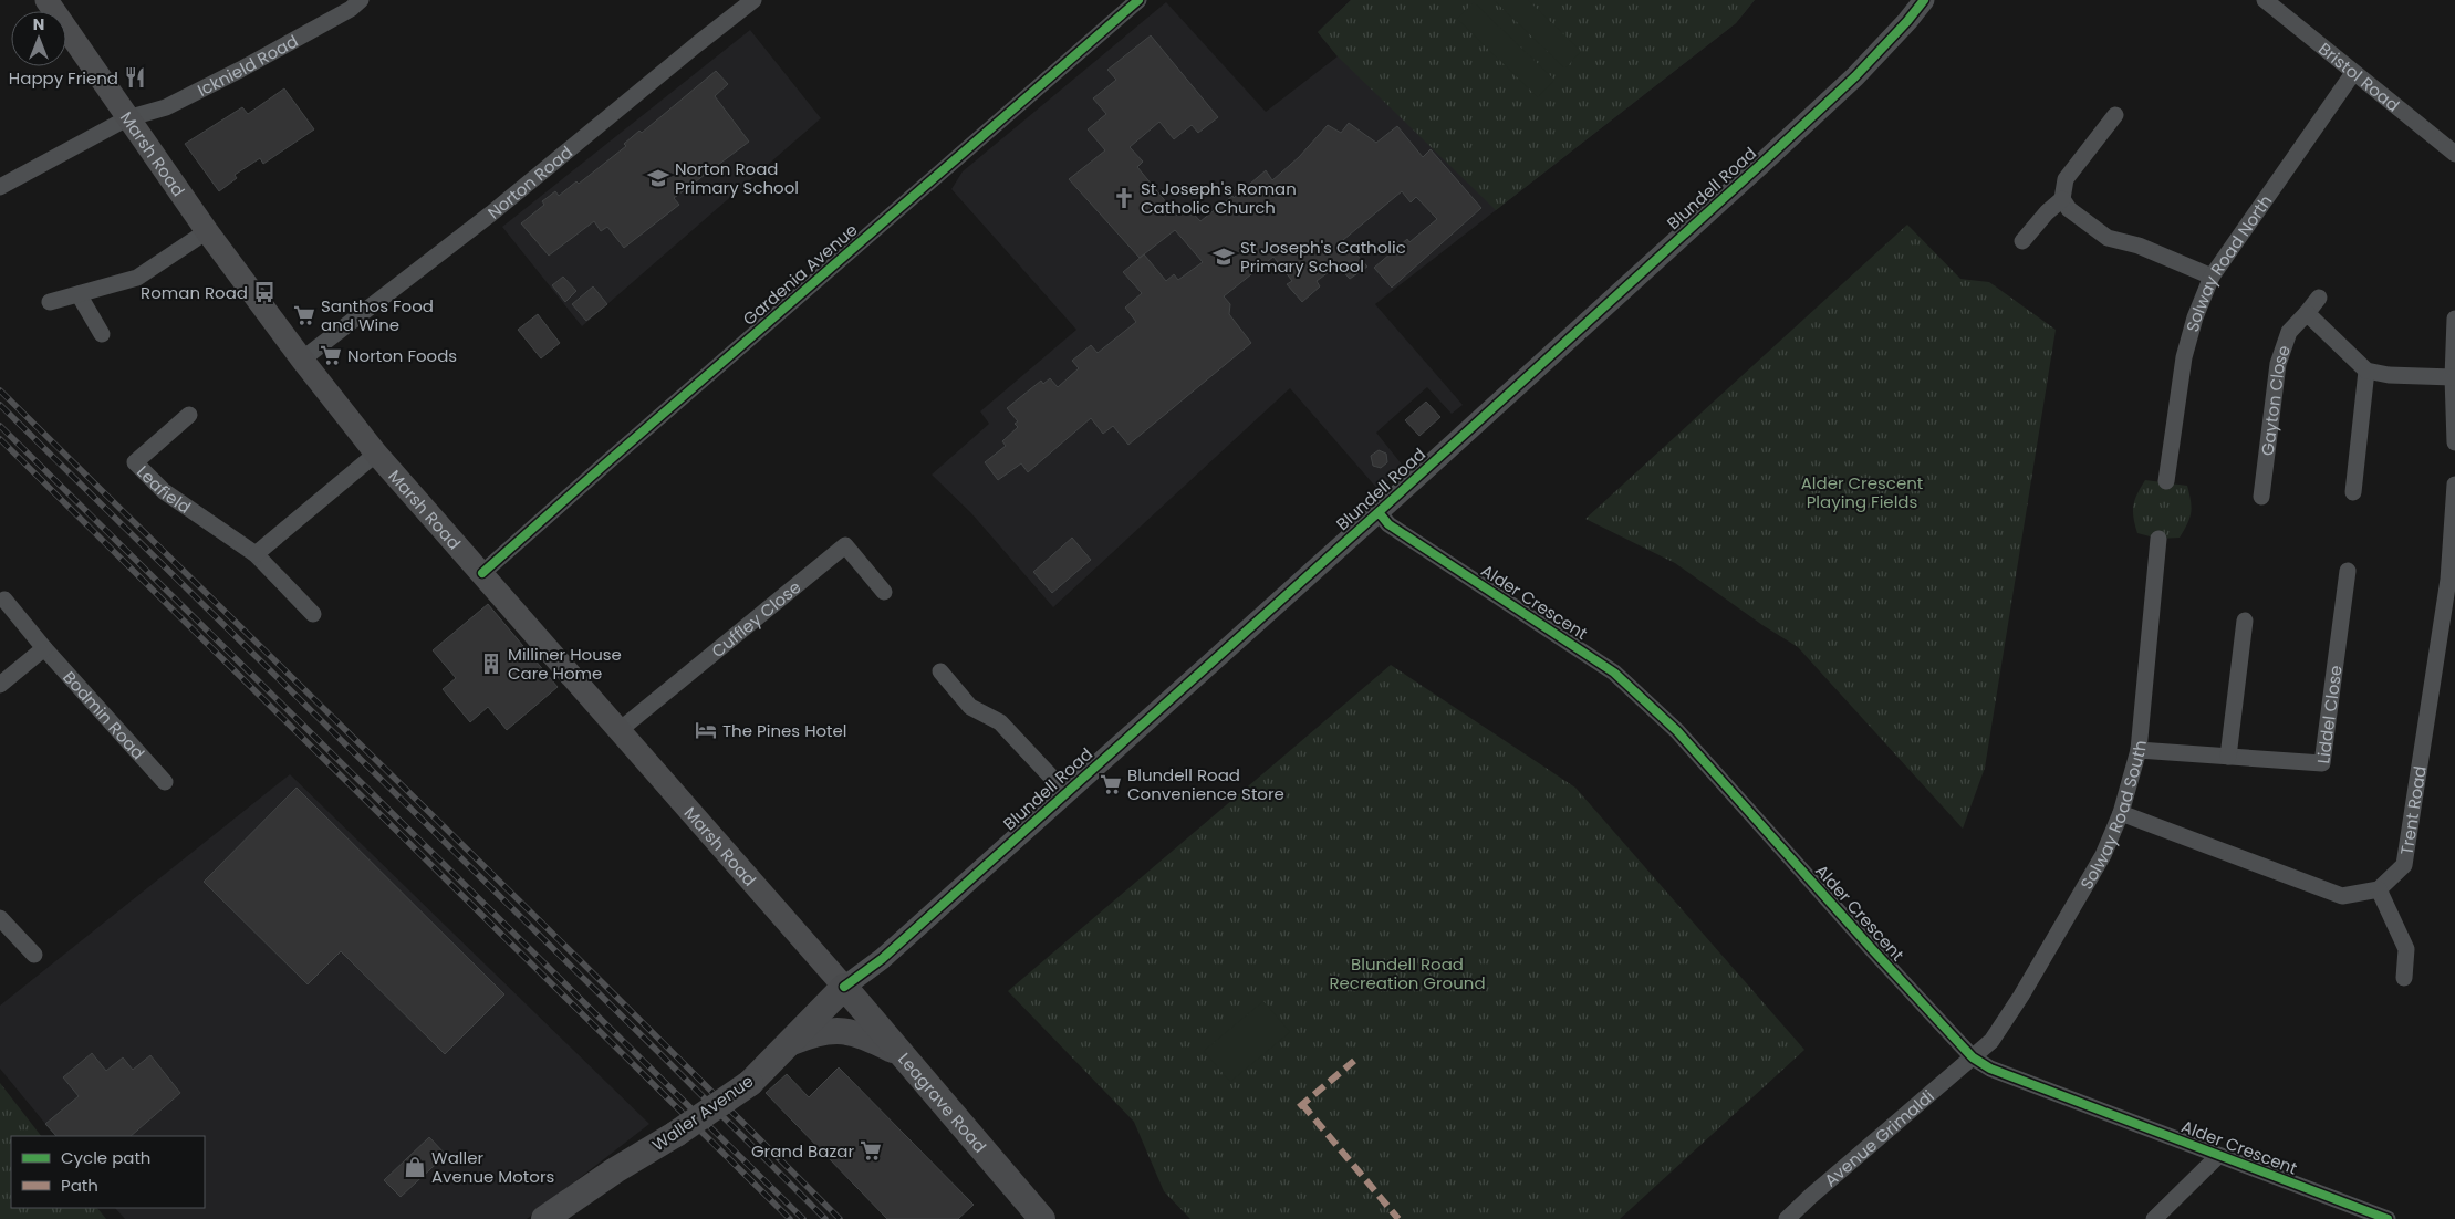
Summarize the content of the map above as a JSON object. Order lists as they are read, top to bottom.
{
  "streets": {
    "main road": ["Marsh Road", "Leagrave Road", "Waller Avenue"],
    "street": [
      "Icknield Road",
      "Bristol Road",
      "Norton Road",
      "Blundell Road",
      "Solway Road North",
      "Gardenia Avenue",
      "Gayton Close",
      "Leafield",
      "Alder Crescent",
      "Cuffley Close",
      "Liddel Close",
      "Bodmin Road",
      "Trent Road",
      "Solway Road South",
      "Avenue Grimaldi"
    ]
  },
  "crossings": [
    ["Icknield Road", "Marsh Road"],
    ["Bristol Road", "Solway Road North"],
    ["Marsh Road", "Norton Road"],
    ["Marsh Road", "Blundell Road"],
    ["Marsh Road", "Gardenia Avenue"],
    ["Marsh Road", "Cuffley Close"],
    ["Marsh Road", "Leagrave Road"],
    ["Marsh Road", "Waller Avenue"],
    ["Blundell Road", "Alder Crescent"],
    ["Blundell Road", "Leagrave Road"],
    ["Blundell Road", "Waller Avenue"],
    ["Alder Crescent", "Solway Road South"],
    ["Alder Crescent", "Avenue Grimaldi"],
    ["Liddel Close", "Solway Road South"],
    ["Solway Road South", "Avenue Grimaldi"],
    ["Leagrave Road", "Waller Avenue"]
  ],
  "parks": ["Alder Crescent Playing Fields", "Blundell Road Recreation Ground"],
  "places": {
    "restaurant": ["Happy Friend"],
    "school or university": ["Norton Road Primary School", "St Joseph's Catholic Primary School"],
    "church": ["St Joseph's Roman Catholic Church"],
    "bus stop": ["Roman Road"],
    "supermarket": [
      "Santhos Food and Wine",
      "Norton Foods",
      "Blundell Road Convenience Store",
      "Grand Bazar"
    ],
    "building": ["Milliner House Care Home"],
    "hotel": ["The Pines Hotel"],
    "shop": ["Waller Avenue Motors"]
  },
  "legend": ["Cycle path", "Path"],
  "north": "top"
}
